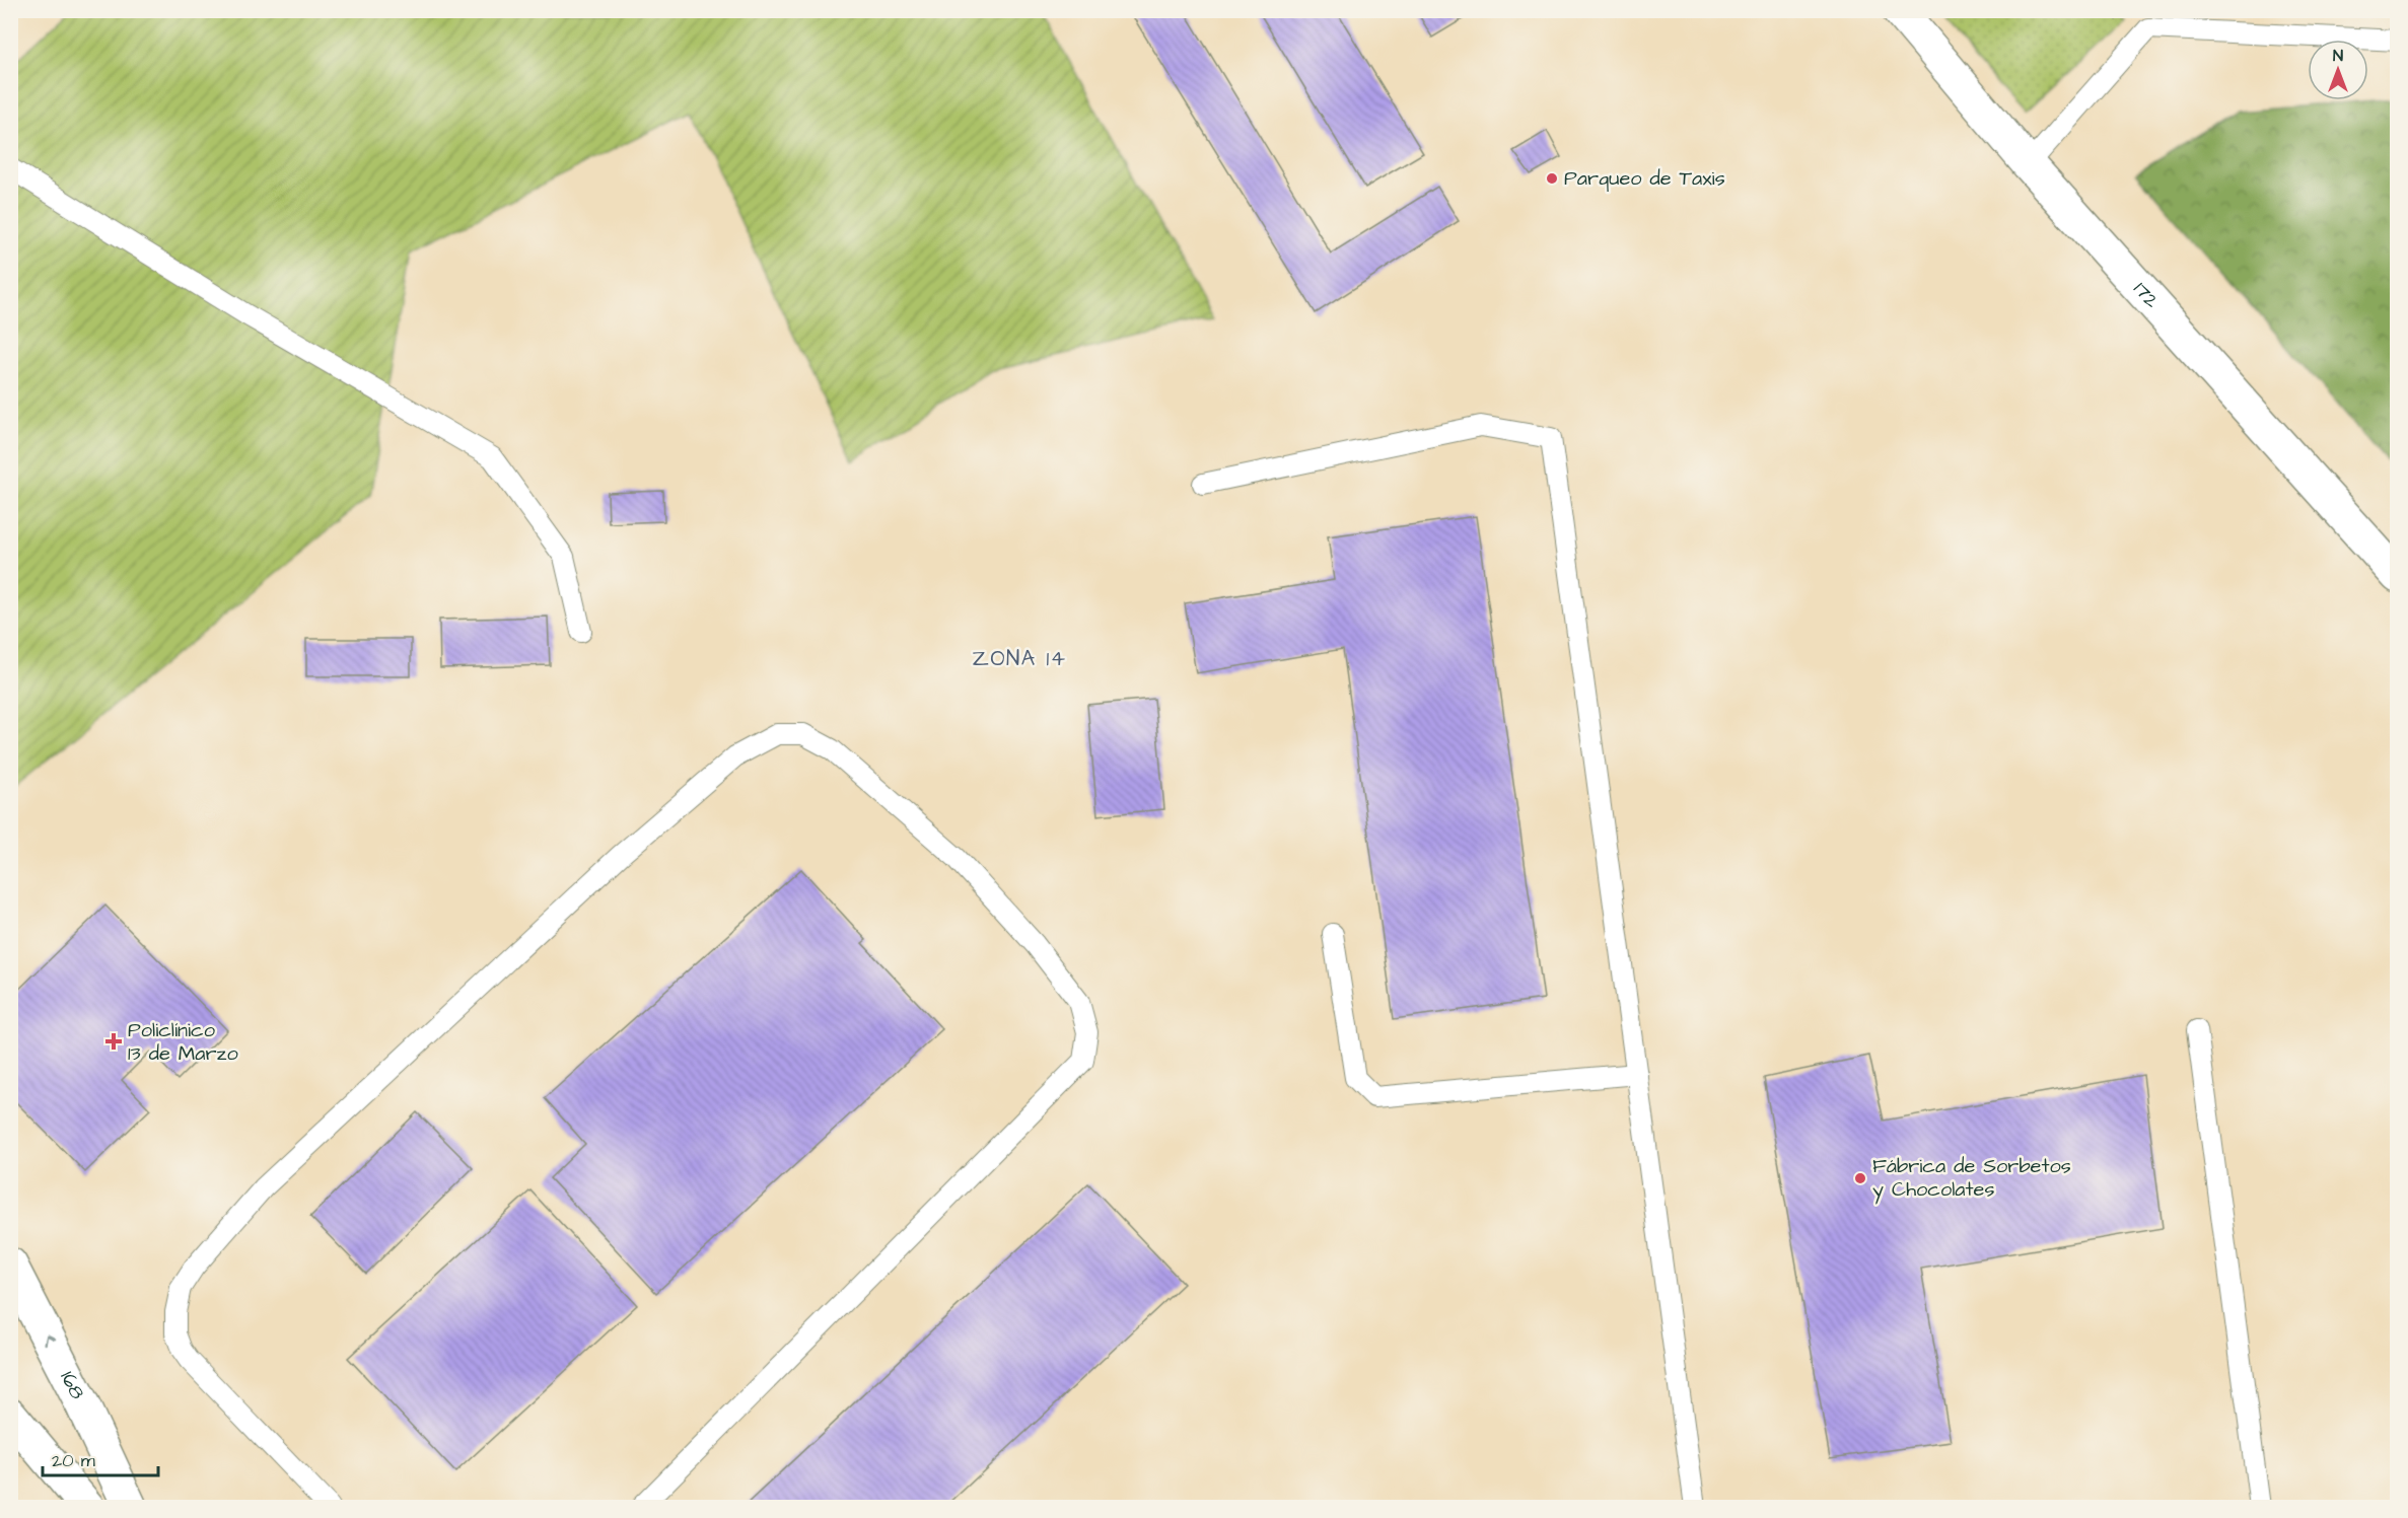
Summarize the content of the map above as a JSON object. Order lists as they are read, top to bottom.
{
  "streets": {
    "street": ["172", "168"]
  },
  "districts": ["ZONA 14"],
  "places": {
    "other": ["Parqueo de Taxis", "Fábrica de Sorbetos y Chocolates"],
    "health": ["Policlínico 13 de Marzo"]
  },
  "scale_bar": "20 m",
  "north": "top"
}
